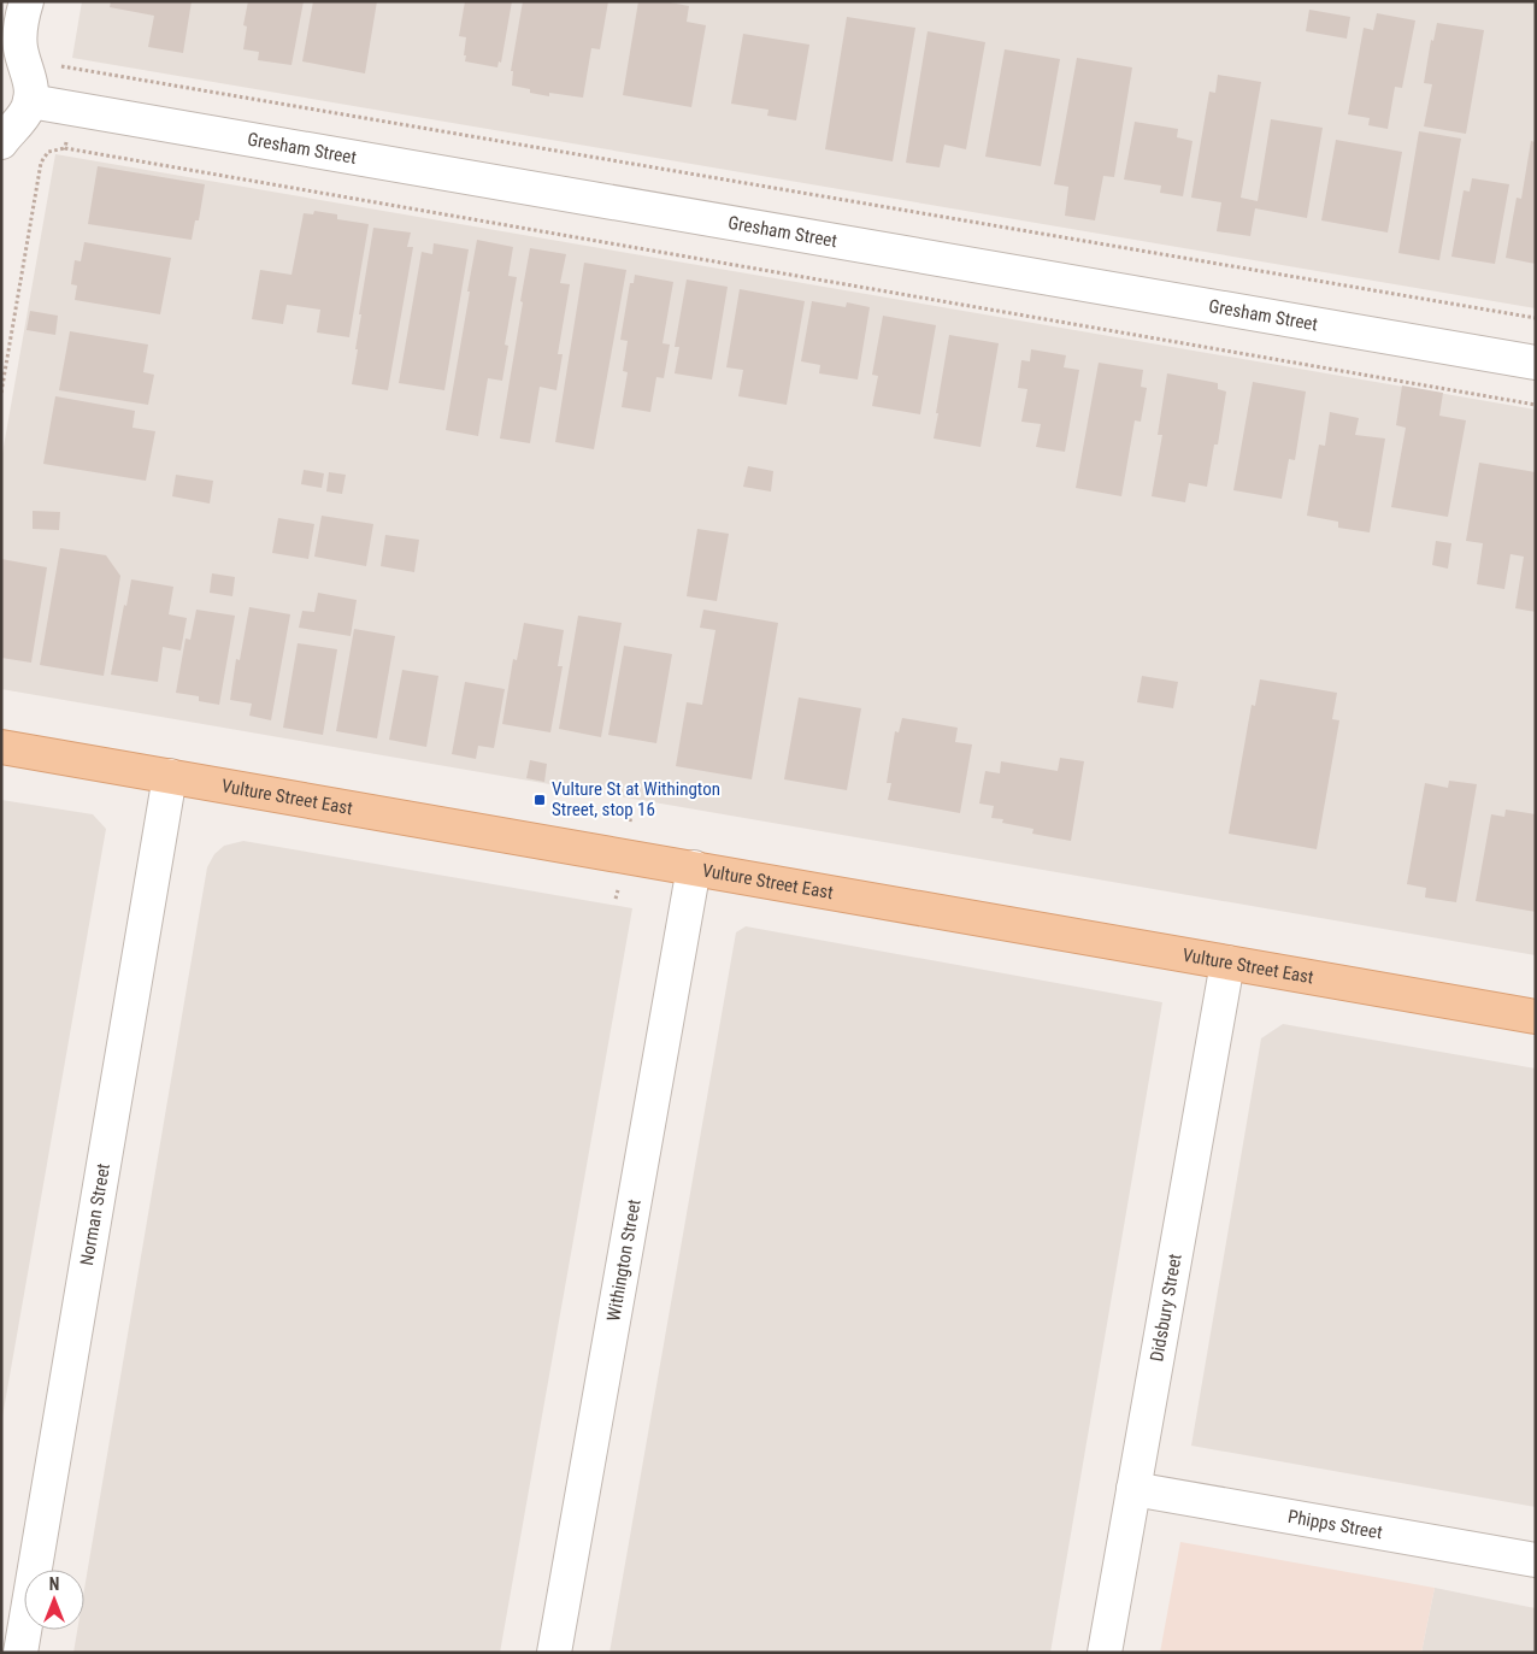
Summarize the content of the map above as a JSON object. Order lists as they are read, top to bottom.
{
  "streets": {
    "main road": ["Vulture Street East"],
    "street": [
      "Gresham Street",
      "Norman Street",
      "Withington Street",
      "Didsbury Street",
      "Phipps Street"
    ]
  },
  "crossings": [
    ["Vulture Street East", "Norman Street"],
    ["Vulture Street East", "Withington Street"],
    ["Vulture Street East", "Didsbury Street"],
    ["Didsbury Street", "Phipps Street"]
  ],
  "places": {
    "transit": ["Vulture St at Withington Street, stop 16"]
  },
  "north": "top"
}
